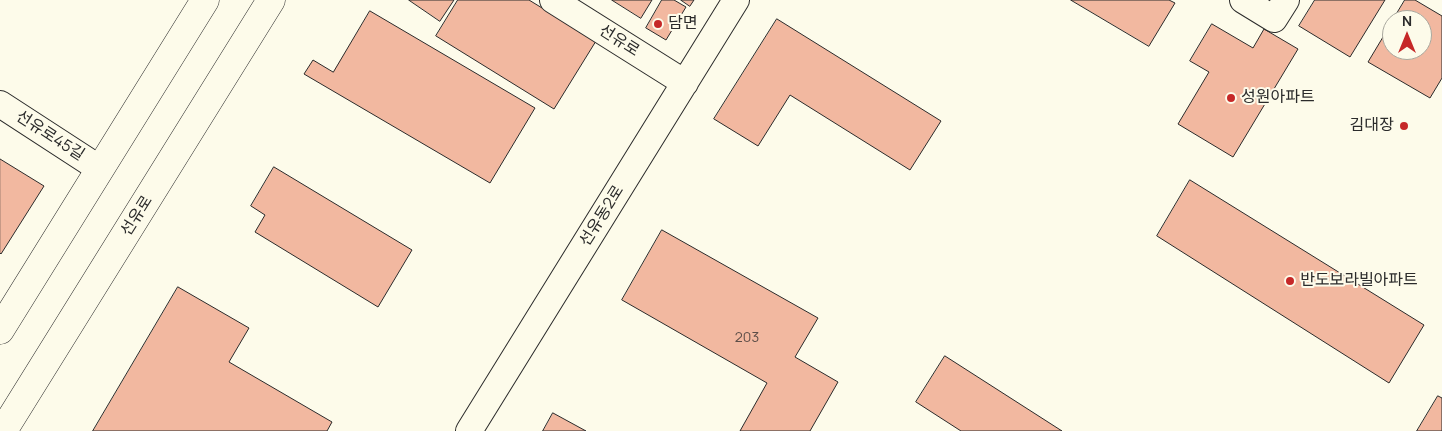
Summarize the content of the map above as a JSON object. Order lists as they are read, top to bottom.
{
  "streets": {
    "main road": ["선유로"],
    "street": ["선유로45길", "선유동2로"]
  },
  "crossings": [
    ["선유로", "선유동2로"]
  ],
  "places": [
    "담면",
    "성원아파트",
    "김대장",
    "반도보라빌아파트"
  ],
  "house_numbers": ["203"],
  "north": "top"
}
